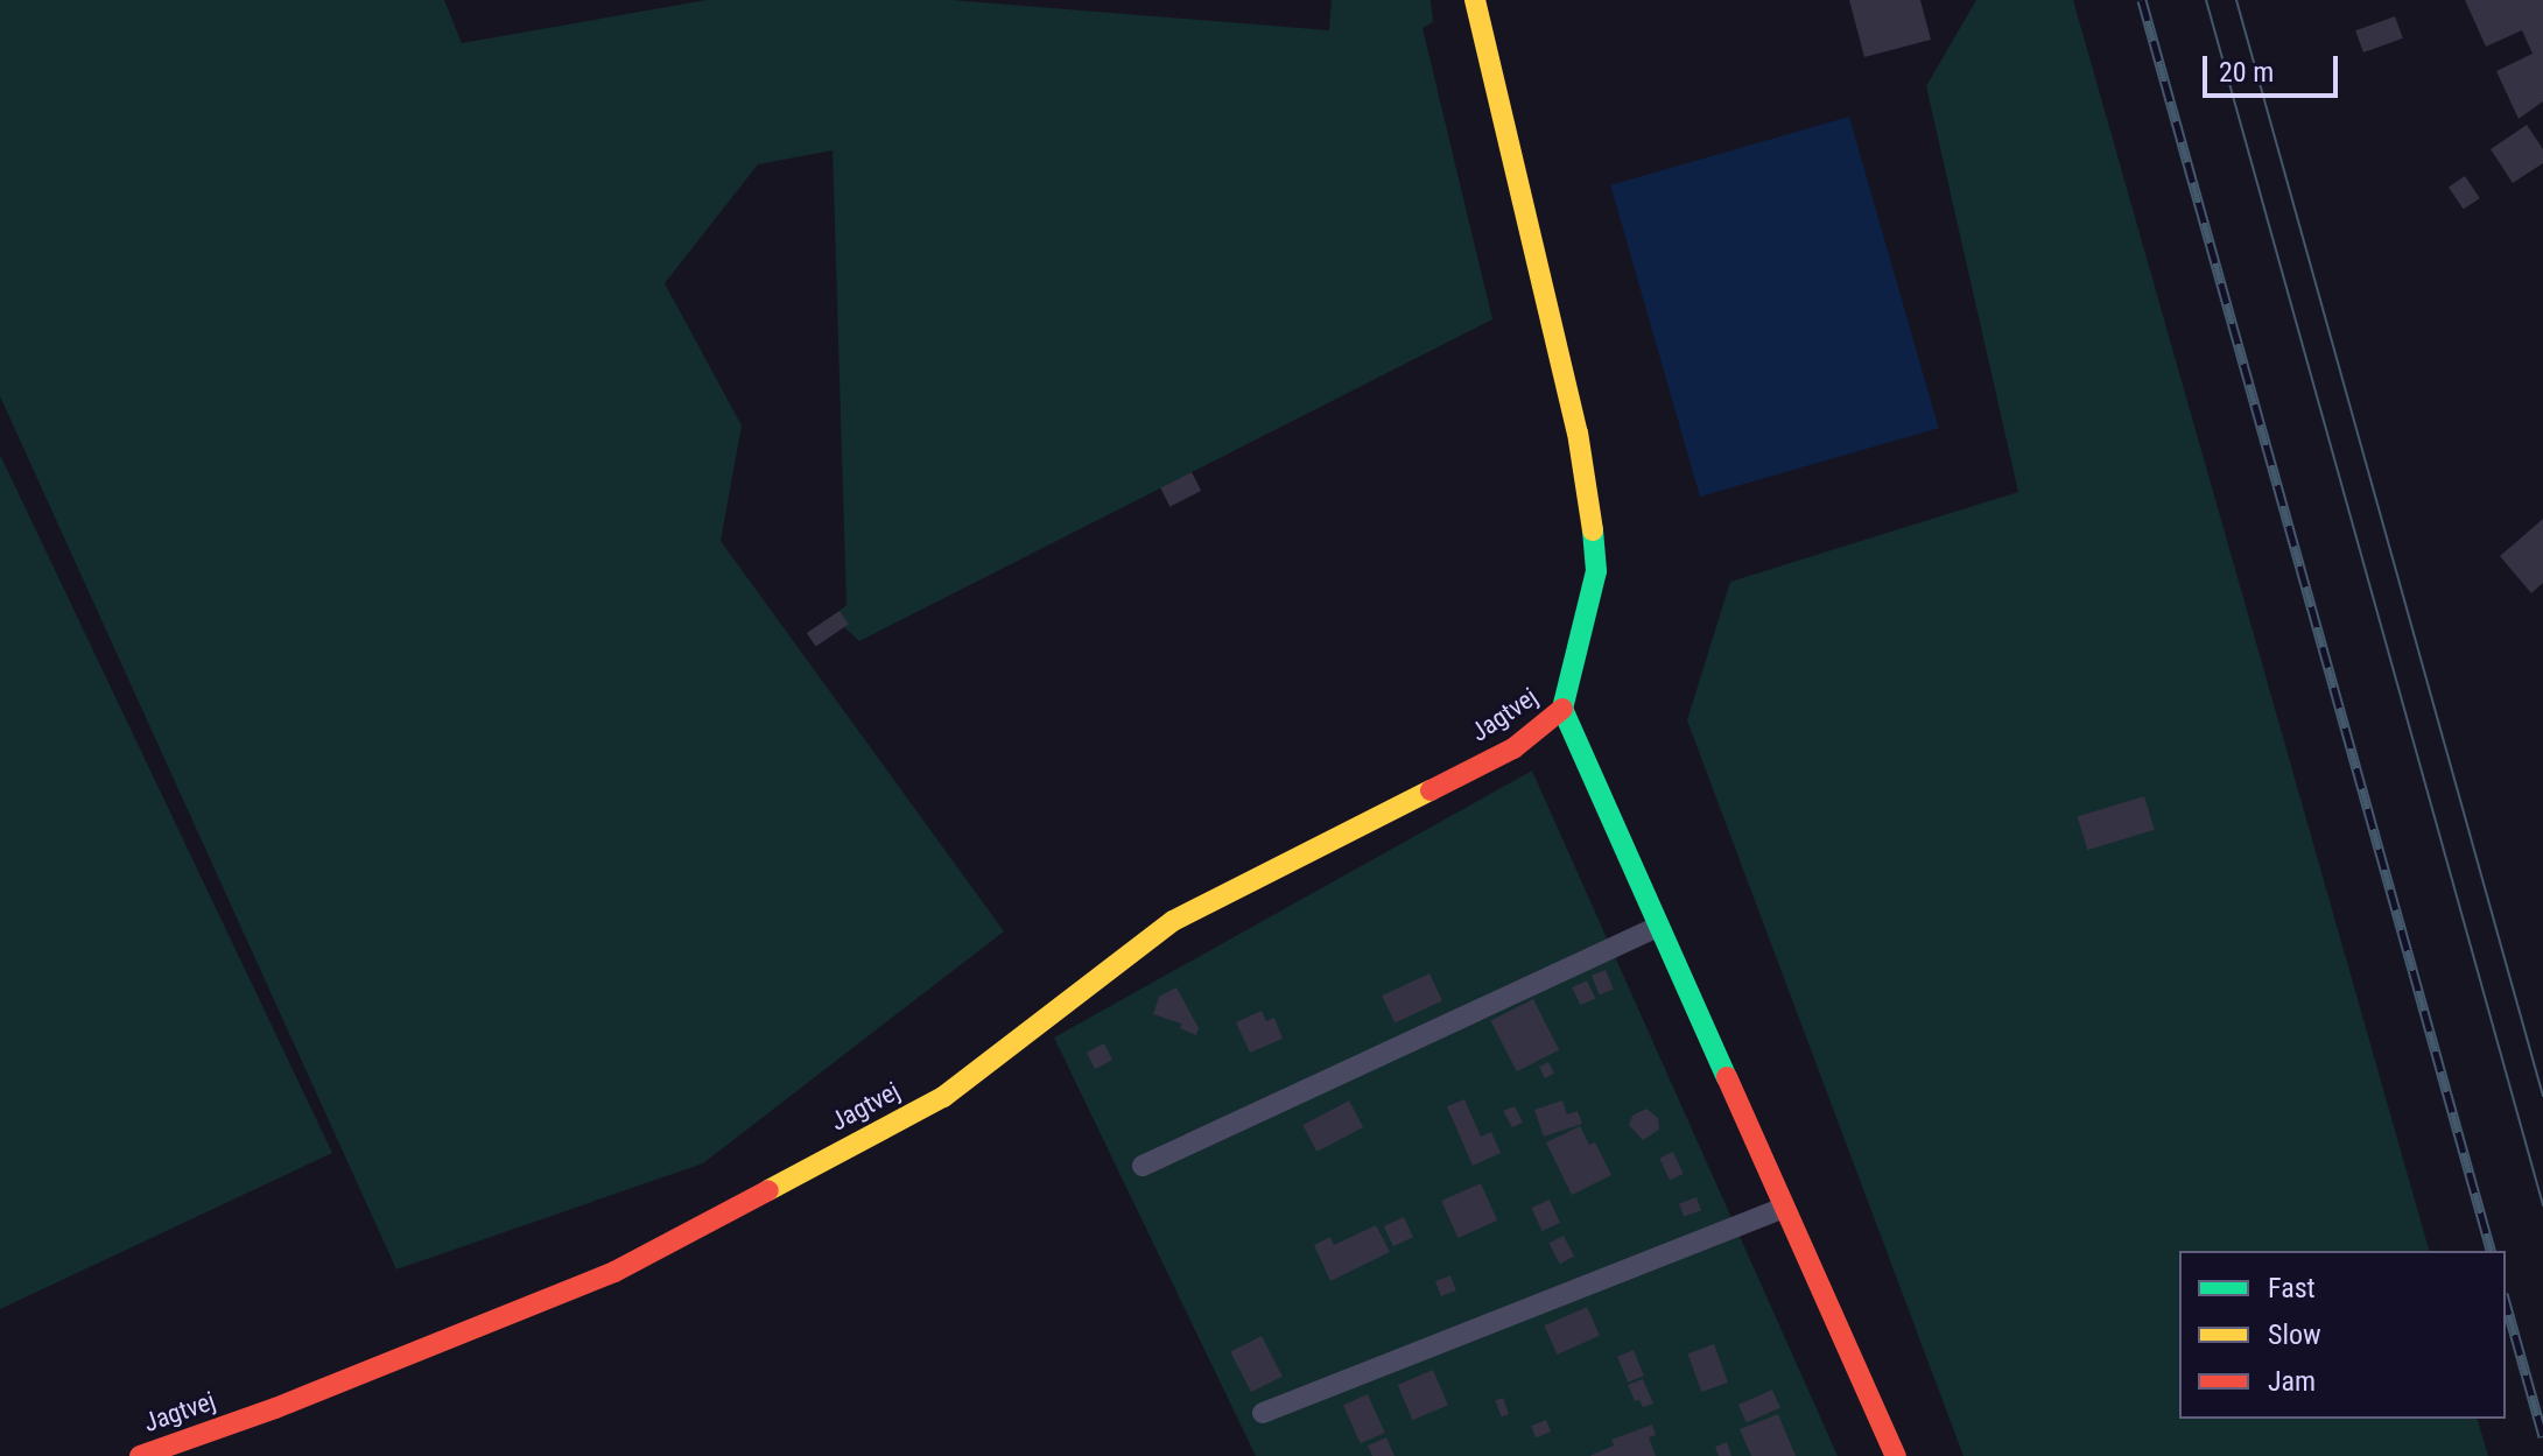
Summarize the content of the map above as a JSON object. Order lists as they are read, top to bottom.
{
  "streets": {
    "street": ["Jagtvej"]
  },
  "legend": ["Fast", "Slow", "Jam"],
  "scale_bar": "20 m"
}
